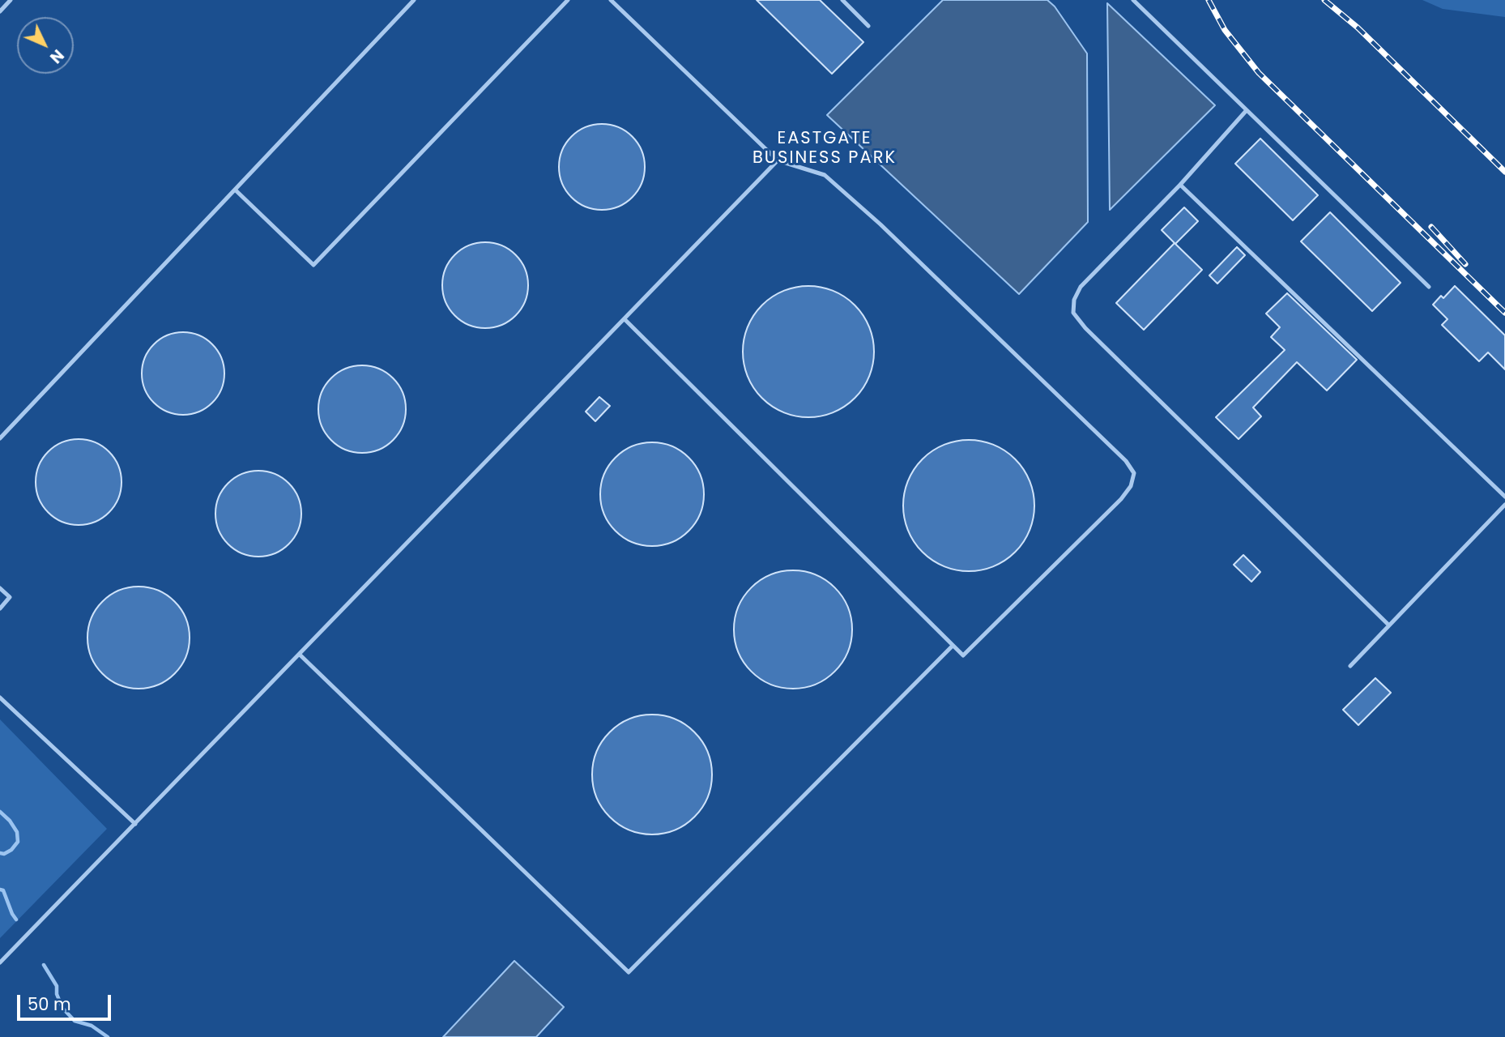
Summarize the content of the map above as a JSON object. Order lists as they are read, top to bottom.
{
  "districts": ["EASTGATE BUSINESS PARK"],
  "scale_bar": "50 m",
  "north": "bottom right"
}
